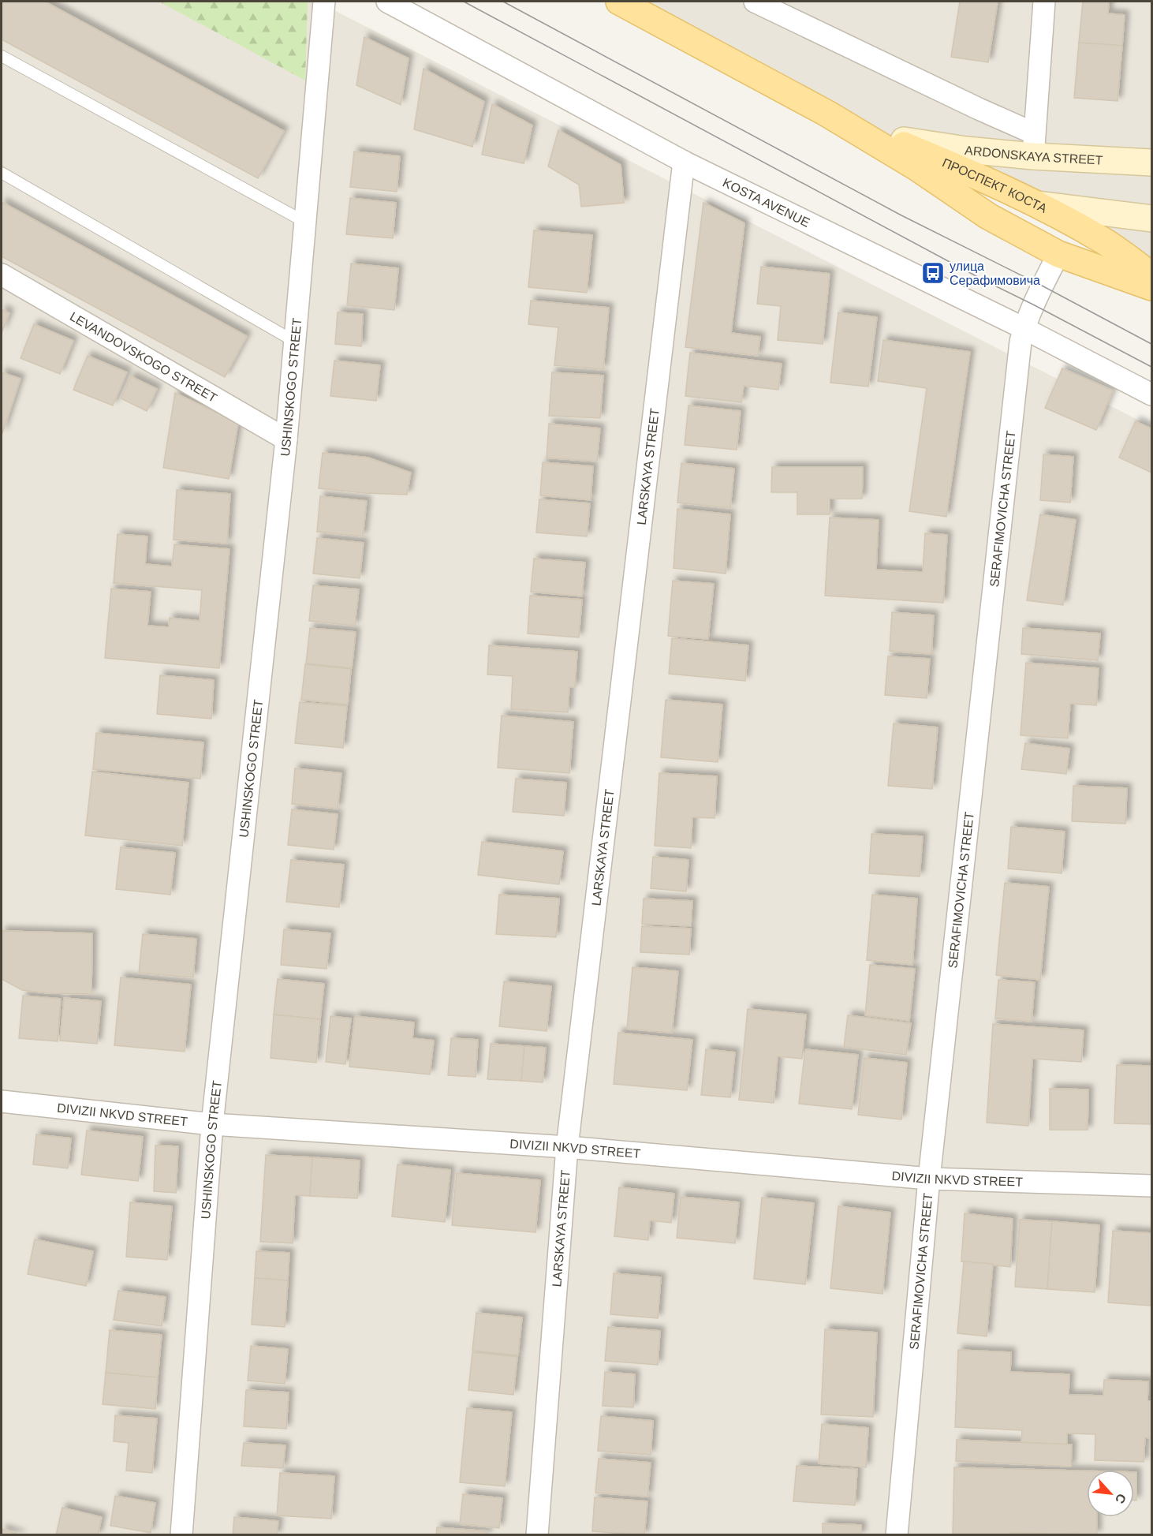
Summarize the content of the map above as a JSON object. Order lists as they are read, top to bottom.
{
  "streets": {
    "main road": ["ARDONSKAYA STREET", "ПРОСПЕКТ КОСТА"],
    "street": [
      "KOSTA AVENUE",
      "LEVANDOVSKOGO STREET",
      "USHINSKOGO STREET",
      "LARSKAYA STREET",
      "SERAFIMOVICHA STREET",
      "DIVIZII NKVD STREET"
    ]
  },
  "crossings": [
    ["ARDONSKAYA STREET", "ПРОСПЕКТ КОСТА"],
    ["KOSTA AVENUE", "LARSKAYA STREET"],
    ["KOSTA AVENUE", "SERAFIMOVICHA STREET"],
    ["LEVANDOVSKOGO STREET", "USHINSKOGO STREET"],
    ["USHINSKOGO STREET", "DIVIZII NKVD STREET"],
    ["LARSKAYA STREET", "DIVIZII NKVD STREET"],
    ["SERAFIMOVICHA STREET", "DIVIZII NKVD STREET"]
  ],
  "places": {
    "bus stop": ["улица Серафимовича"]
  },
  "north": "bottom right"
}
